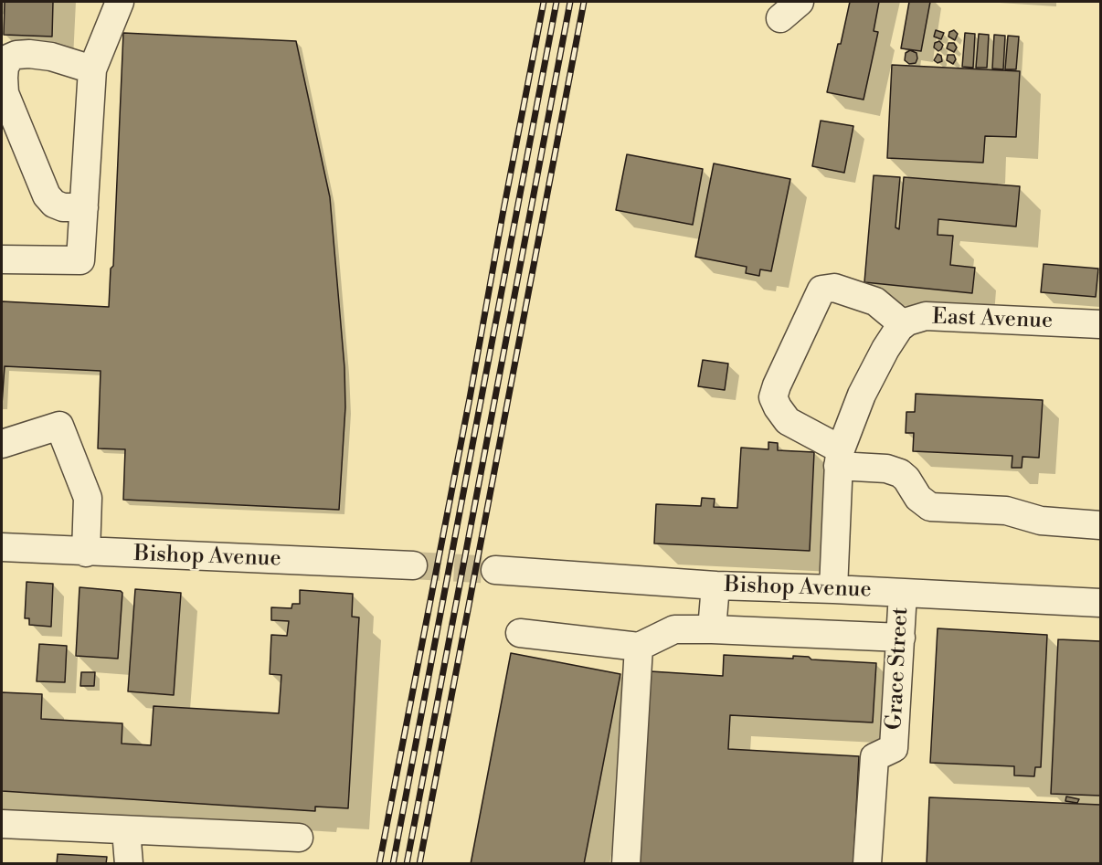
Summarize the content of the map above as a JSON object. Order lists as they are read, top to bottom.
{
  "streets": {
    "street": ["East Avenue", "Bishop Avenue", "Grace Street"]
  },
  "crossings": [
    ["East Avenue", "Bishop Avenue"],
    ["Bishop Avenue", "Grace Street"]
  ]
}
